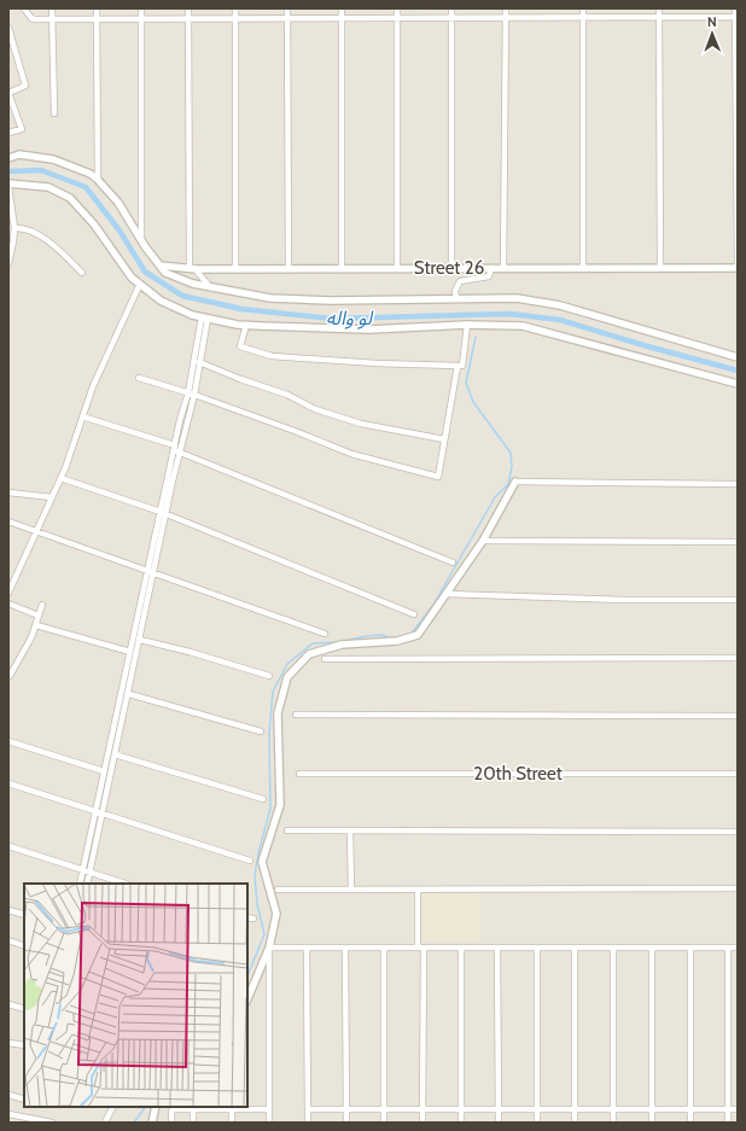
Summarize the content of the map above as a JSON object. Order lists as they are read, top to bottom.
{
  "streets": {
    "street": ["Street 26", "20th Street"]
  },
  "water": ["لو واله"],
  "north": "top"
}
